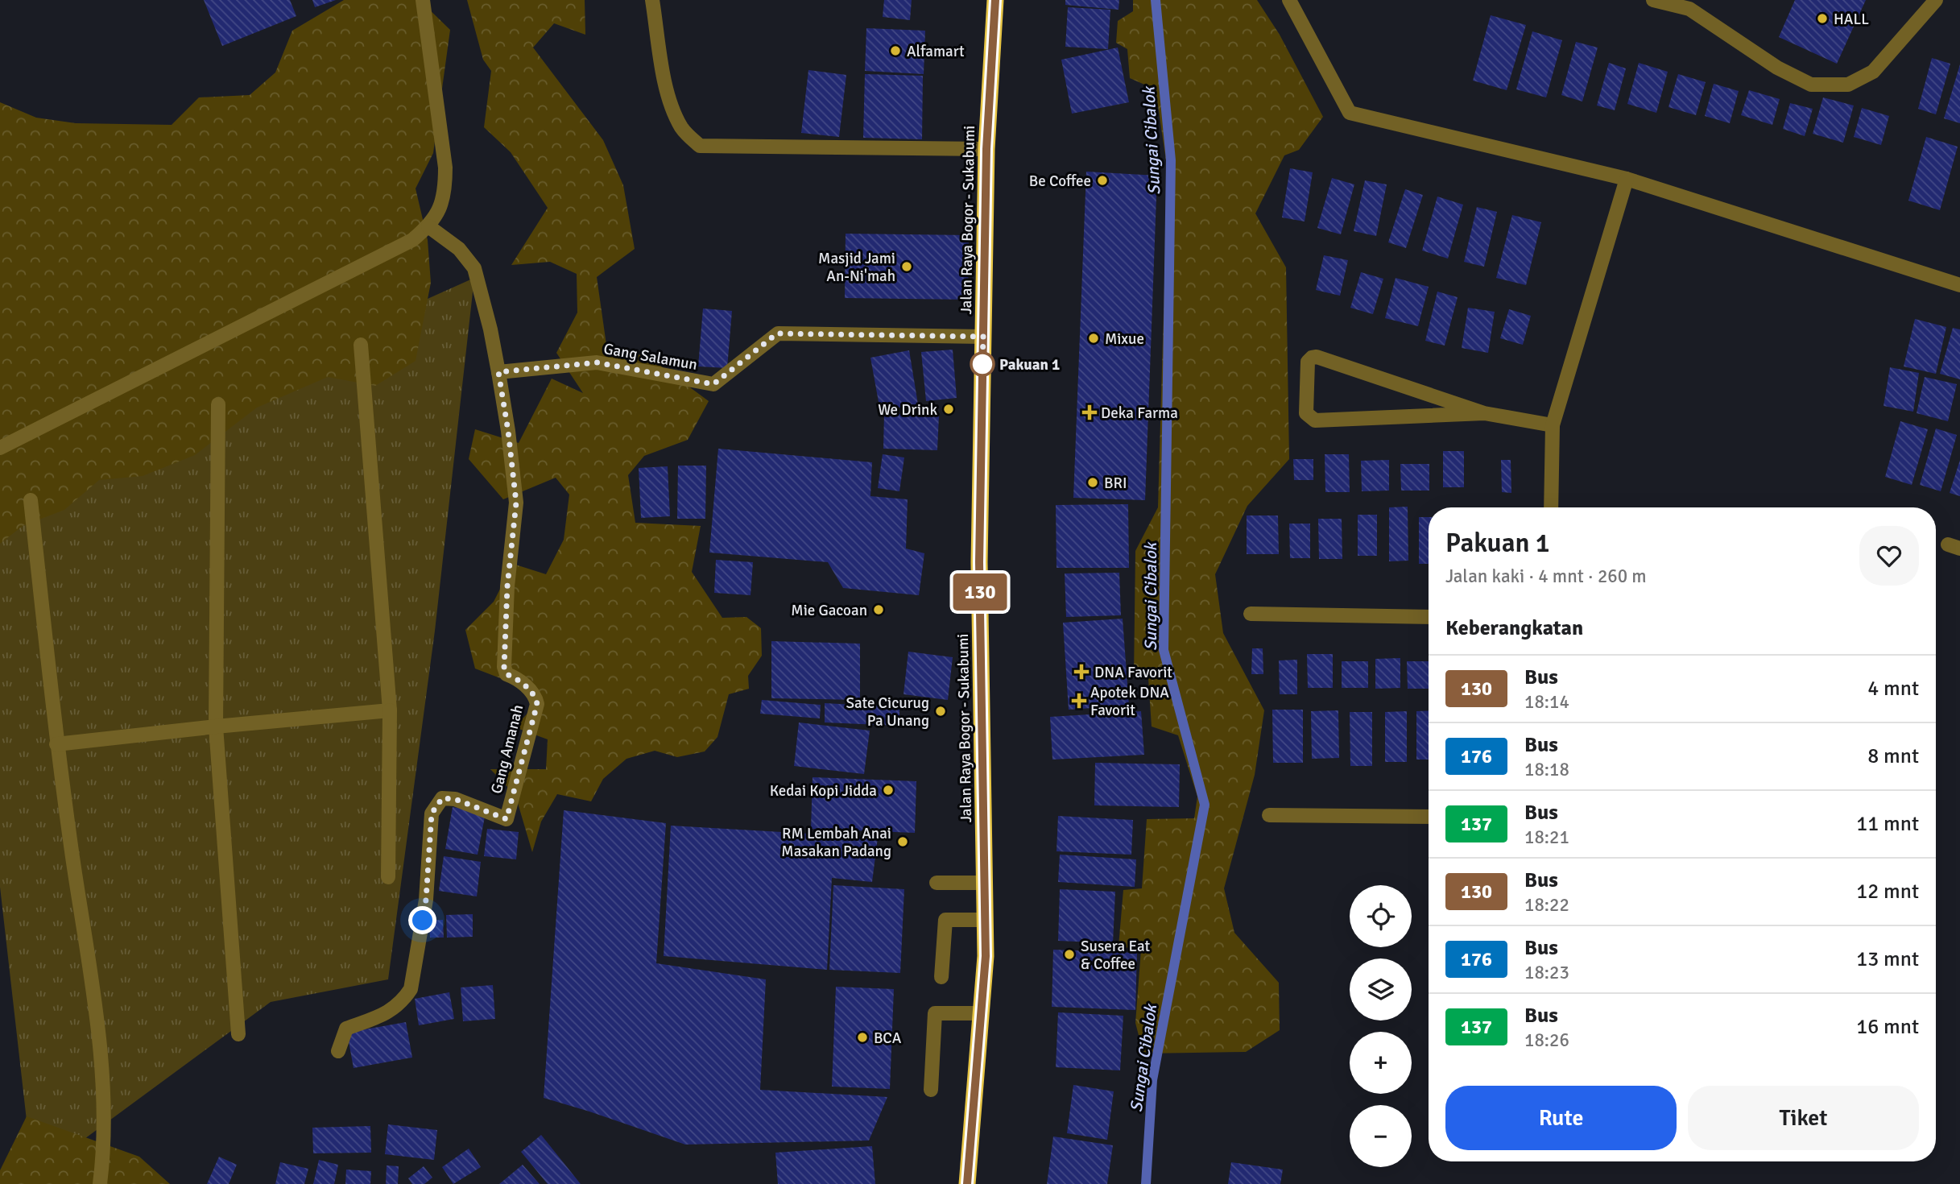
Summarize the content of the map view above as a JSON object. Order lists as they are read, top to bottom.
{
  "streets": {
    "highway": ["Jalan Raya Bogor - Sukabumi"],
    "street": ["Gang Salamun", "Gang Amanah"]
  },
  "crossings": [
    ["Jalan Raya Bogor - Sukabumi", "Gang Salamun"],
    ["Gang Salamun", "Gang Amanah"]
  ],
  "water": ["Sungai Cibalok"],
  "places": {
    "other": [
      "HALL",
      "Alfamart",
      "Be Coffee",
      "Masjid Jami An-Ni'mah",
      "Mixue",
      "Pakuan 1",
      "We Drink",
      "BRI",
      "Mie Gacoan",
      "Sate Cicurug Pa Unang",
      "Kedai Kopi Jidda",
      "RM Lembah Anai Masakan Padang",
      "Susera Eat & Coffee",
      "BCA"
    ],
    "health": ["Deka Farma", "DNA Favorit", "Apotek DNA Favorit"]
  },
  "lines": ["bus line 130"],
  "page": {
    "on_map": "130",
    "heading": [
      ["Pakuan 1", "Jalan kaki · 4 mnt · 260 m"],
      "Keberangkatan"
    ],
    "list": [
      {
        "mark": "130",
        "name": "Bus",
        "note": "18:14",
        "value": "4 mnt"
      },
      {
        "mark": "176",
        "name": "Bus",
        "note": "18:18",
        "value": "8 mnt"
      },
      {
        "mark": "137",
        "name": "Bus",
        "note": "18:21",
        "value": "11 mnt"
      },
      {
        "mark": "130",
        "name": "Bus",
        "note": "18:22",
        "value": "12 mnt"
      },
      {
        "mark": "176",
        "name": "Bus",
        "note": "18:23",
        "value": "13 mnt"
      },
      {
        "mark": "137",
        "name": "Bus",
        "note": "18:26",
        "value": "16 mnt"
      }
    ],
    "map_buttons": ["+", "−"],
    "buttons": ["Rute", "Tiket"]
  }
}
